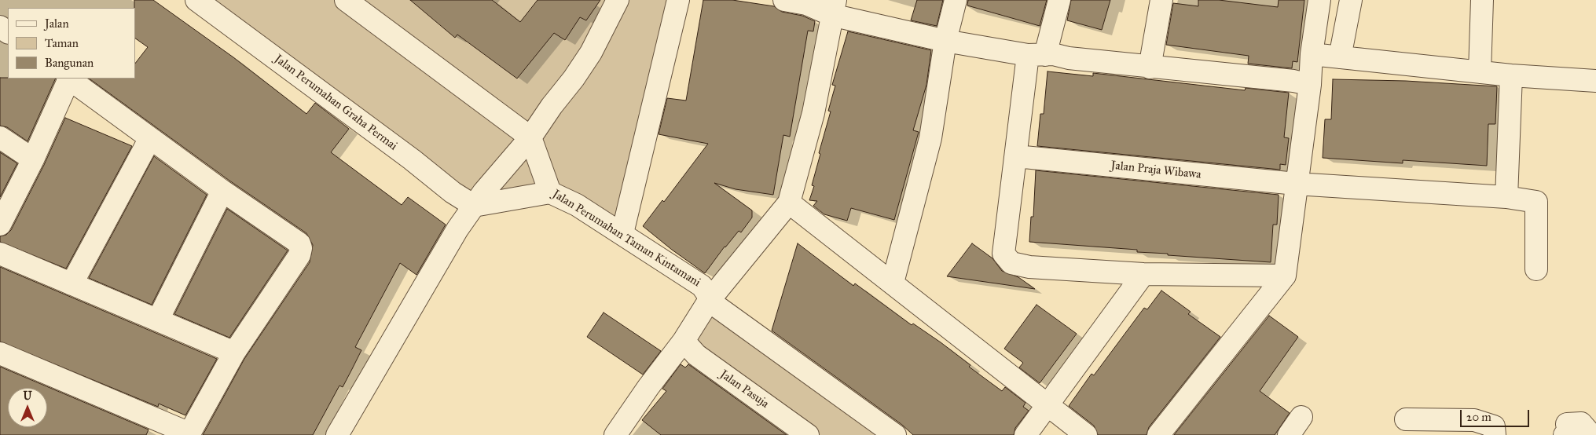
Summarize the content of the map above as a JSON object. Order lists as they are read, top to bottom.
{
  "streets": {
    "street": [
      "Jalan Perumahan Graha Permai",
      "Jalan Praja Wibawa",
      "Jalan Perumahan Taman Kintamani",
      "Jalan Pasuja"
    ]
  },
  "legend": ["Jalan", "Taman", "Bangunan"],
  "scale_bar": "20 m",
  "north": "top"
}
